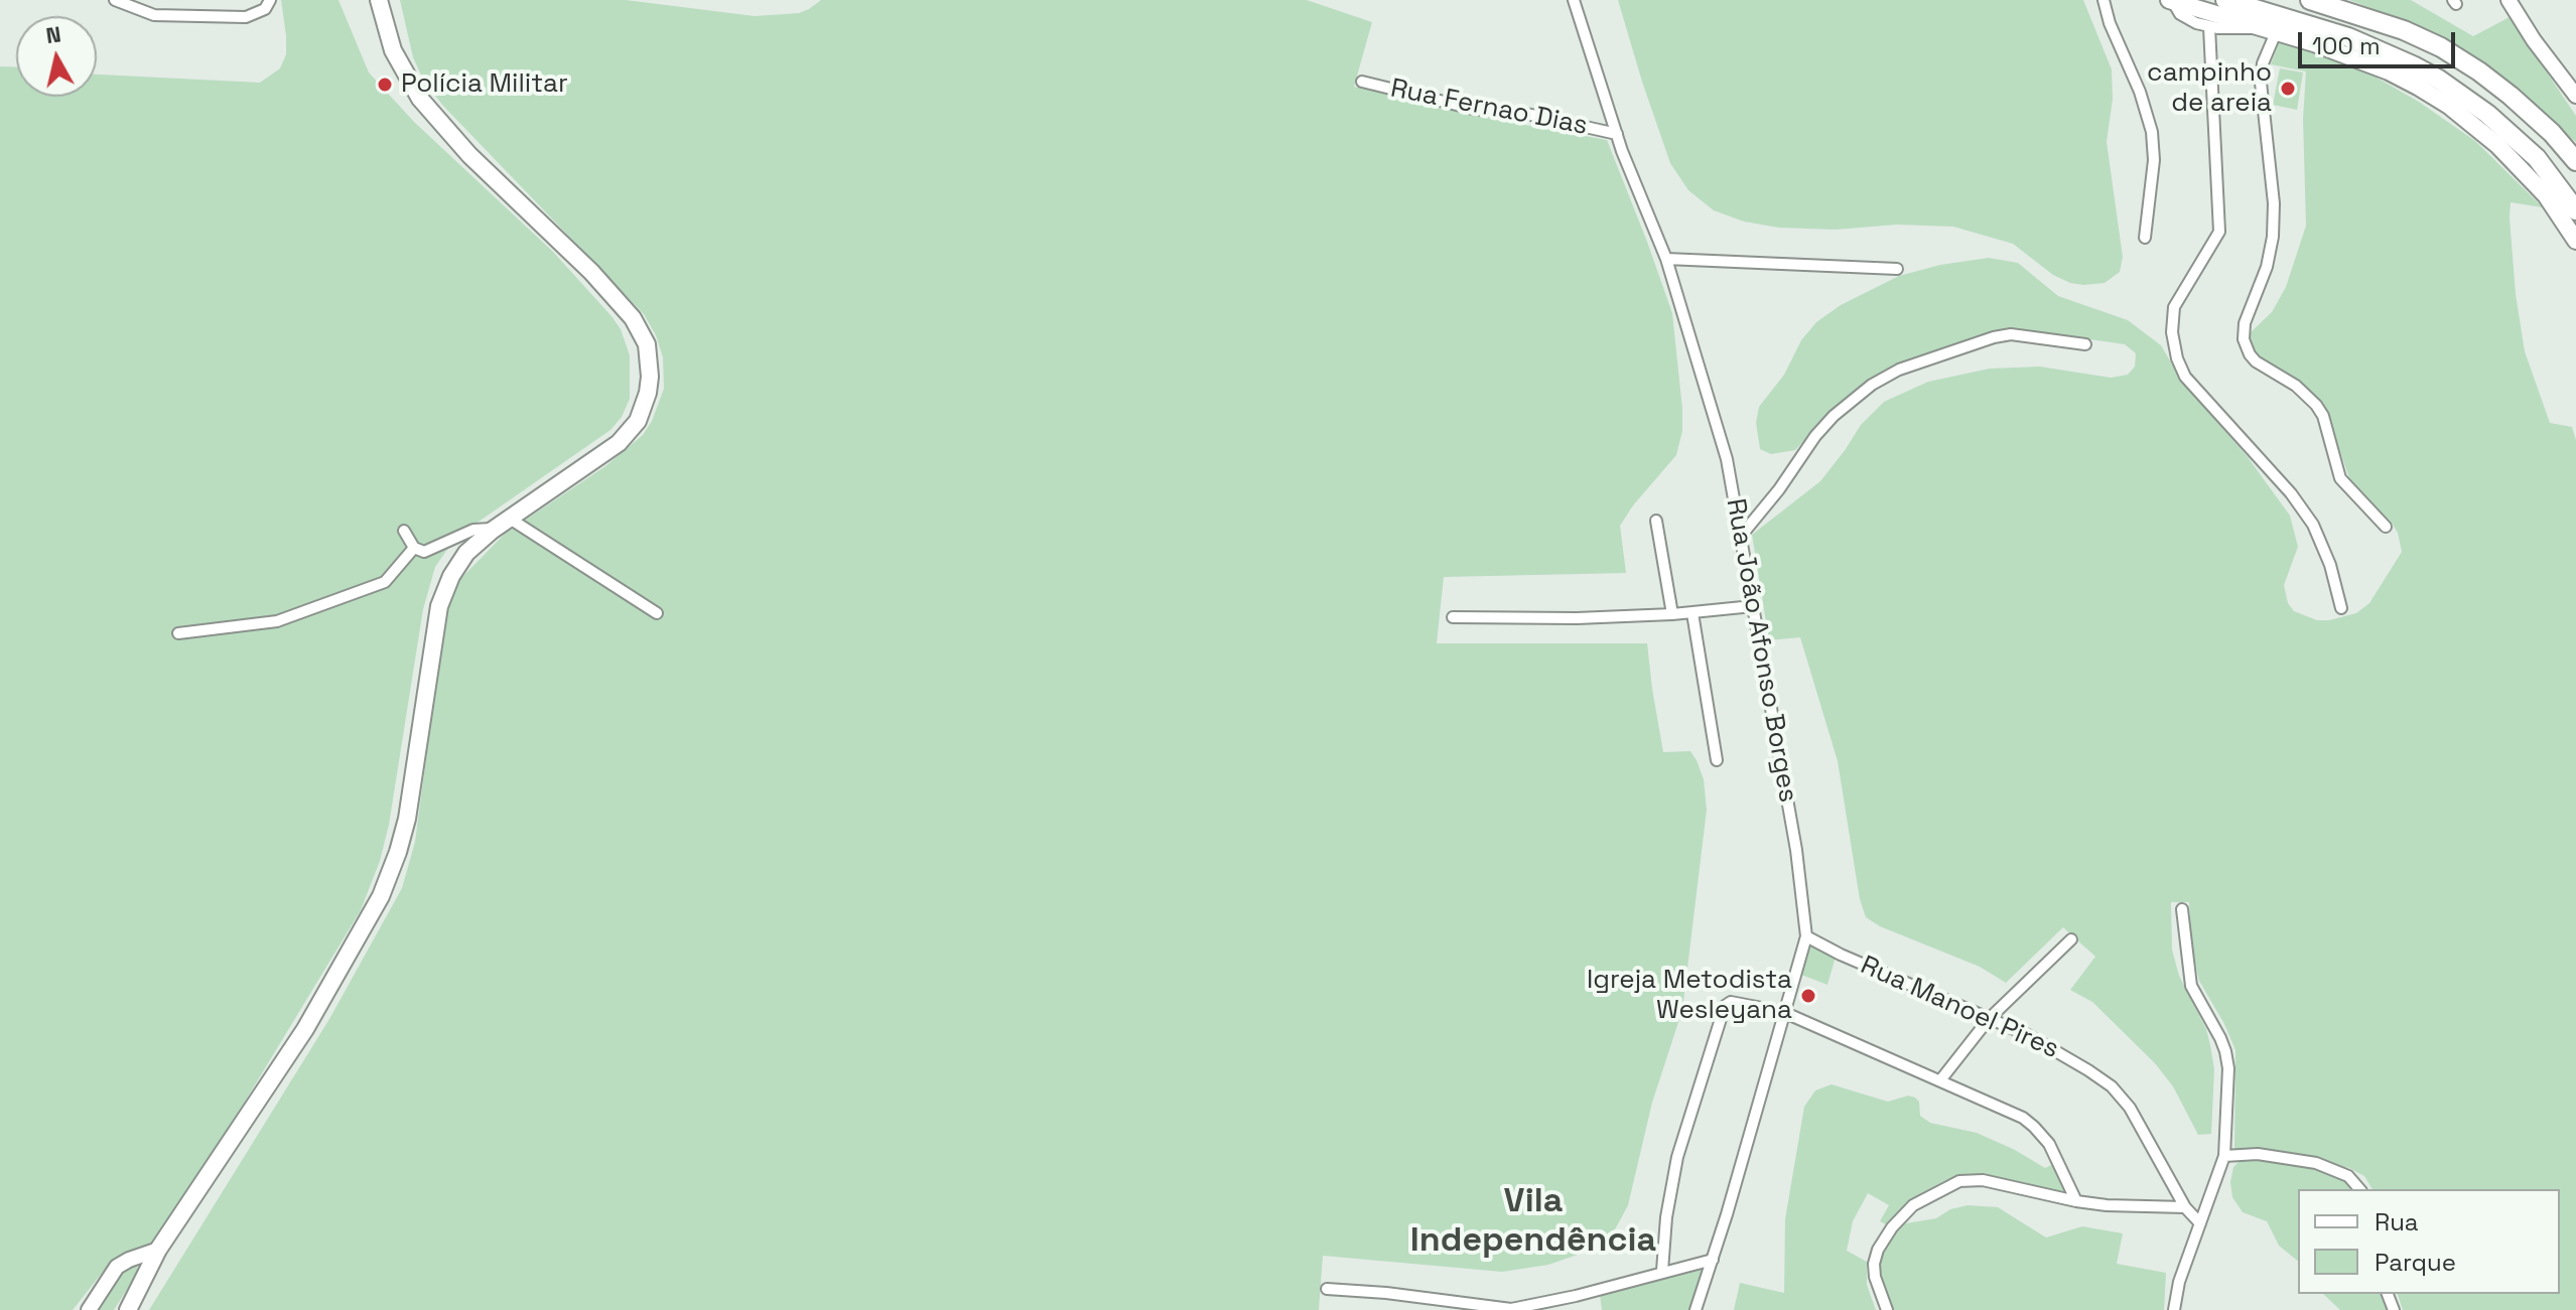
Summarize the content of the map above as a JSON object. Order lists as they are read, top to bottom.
{
  "streets": {
    "street": ["Rua Fernao Dias", "Rua João Afonso Borges", "Rua Manoel Pires"]
  },
  "crossings": [
    ["Rua Fernao Dias", "Rua João Afonso Borges"],
    ["Rua João Afonso Borges", "Rua Manoel Pires"]
  ],
  "districts": ["Vila Independência"],
  "places": ["Polícia Militar", "campinho de areia", "Igreja Metodista Wesleyana"],
  "legend": ["Rua", "Parque"],
  "scale_bar": "100 m",
  "north": "top"
}
